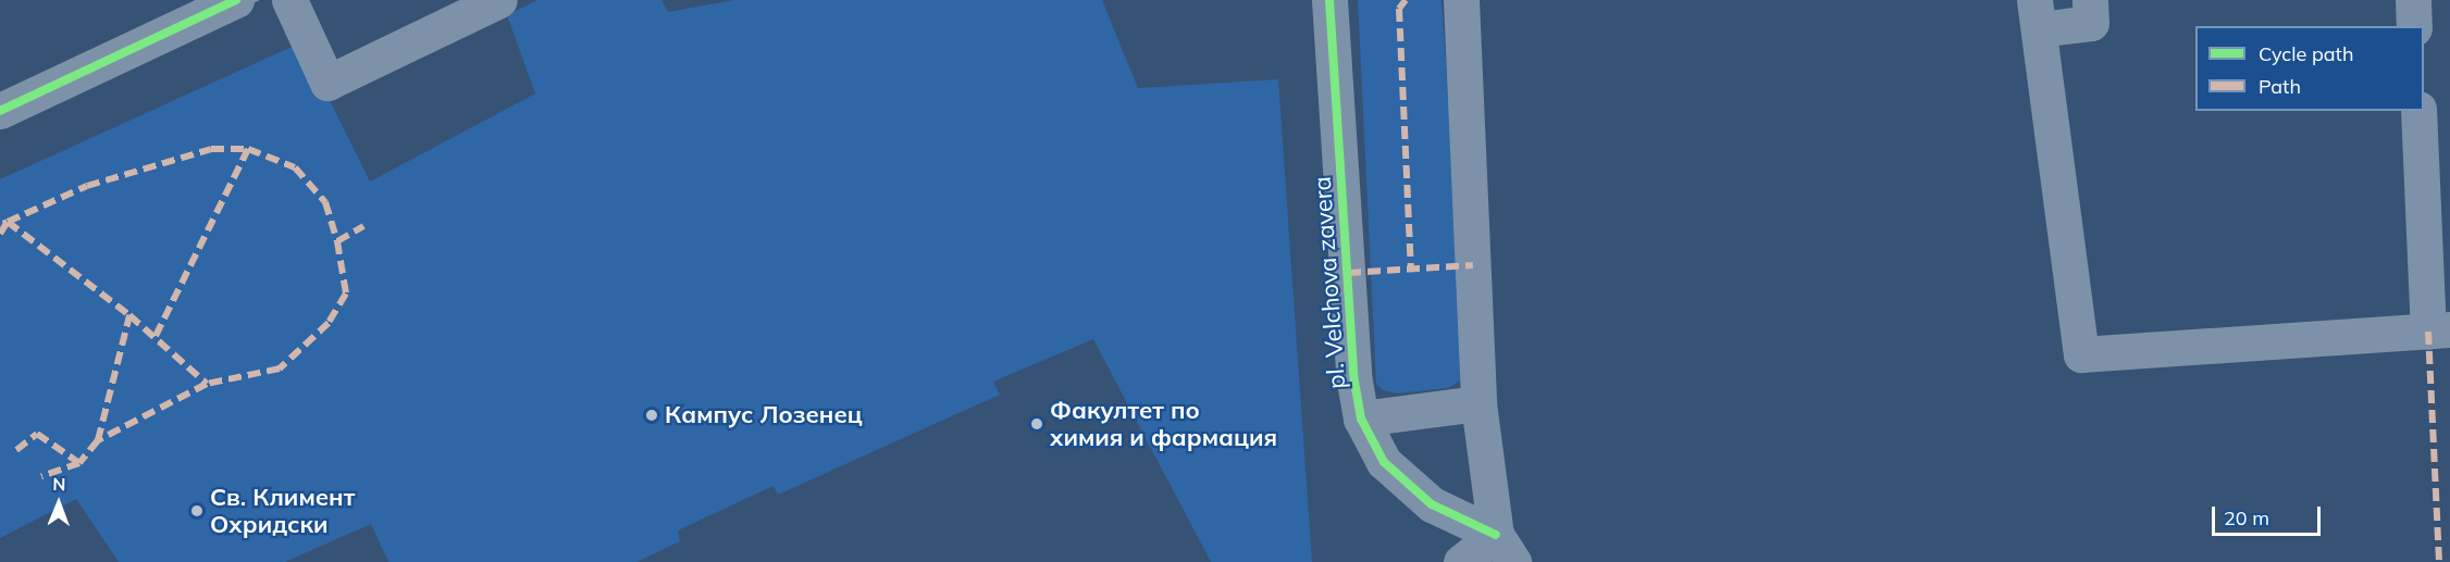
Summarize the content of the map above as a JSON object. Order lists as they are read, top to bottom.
{
  "streets": {
    "street": ["pl. Velchova zavera"]
  },
  "places": ["Кампус Лозенец", "Факултет по химия и фармация", "Св. Климент Охридски"],
  "legend": ["Cycle path", "Path"],
  "scale_bar": "20 m",
  "north": "top"
}
